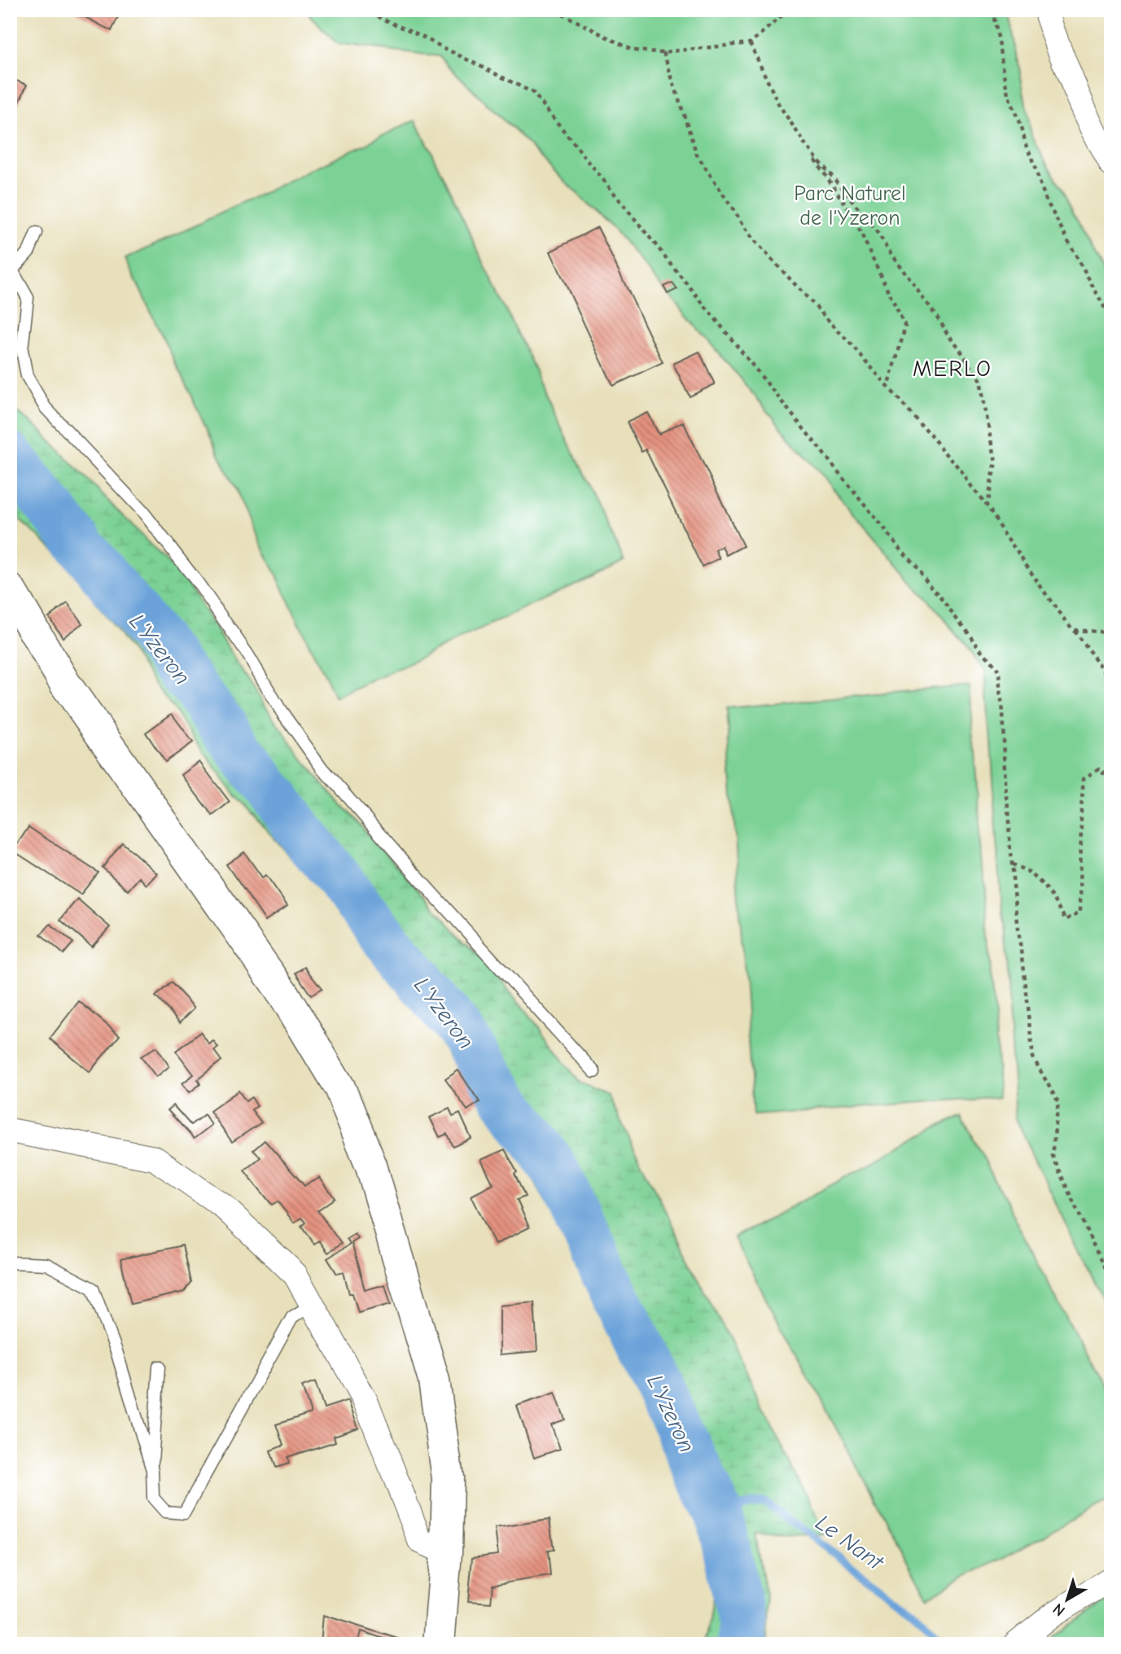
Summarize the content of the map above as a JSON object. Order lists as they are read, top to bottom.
{
  "districts": ["MERLO"],
  "water": ["L'Yzeron", "Le Nant"],
  "parks": ["Parc Naturel de l'Yzeron"],
  "north": "bottom left"
}
